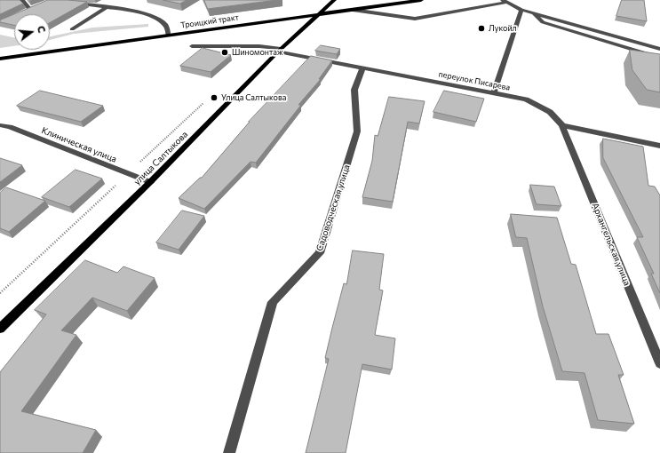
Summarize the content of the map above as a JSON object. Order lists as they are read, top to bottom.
{
  "streets": {
    "main road": ["Троицкий тракт", "улица Салтыкова"],
    "street": [
      "переулок Писарева",
      "Клиническая улица",
      "Садоводческая улица",
      "Архангельская улица"
    ]
  },
  "crossings": [
    ["Троицкий тракт", "улица Салтыкова"],
    ["переулок Писарева", "улица Салтыкова"],
    ["переулок Писарева", "Садоводческая улица"],
    ["переулок Писарева", "Архангельская улица"],
    ["Клиническая улица", "улица Салтыкова"]
  ],
  "places": ["Лукойл", "Шиномонтаж", "Улица Салтыкова"],
  "north": "right"
}
